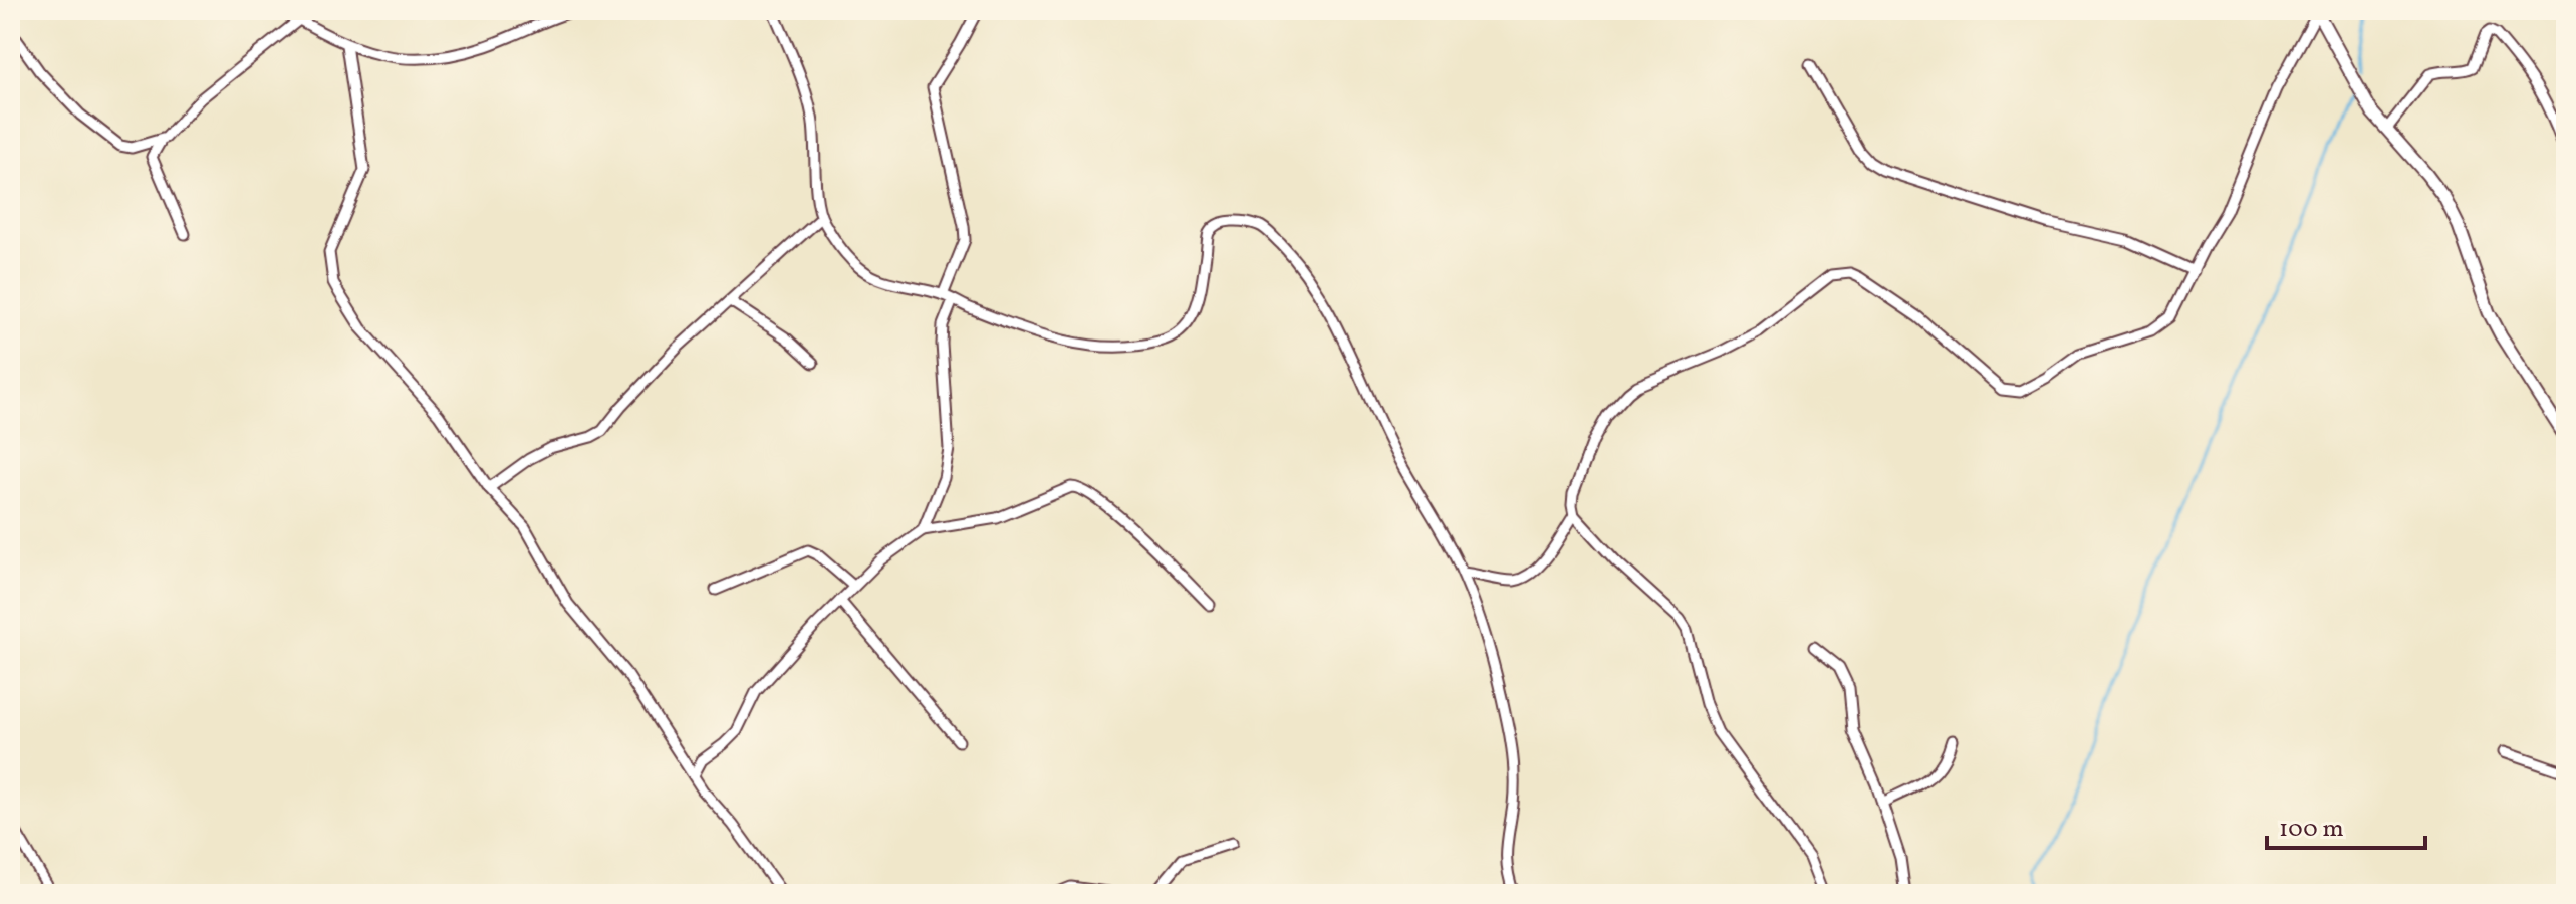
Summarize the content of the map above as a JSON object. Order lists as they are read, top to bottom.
{
  "scale_bar": "100 m"
}
